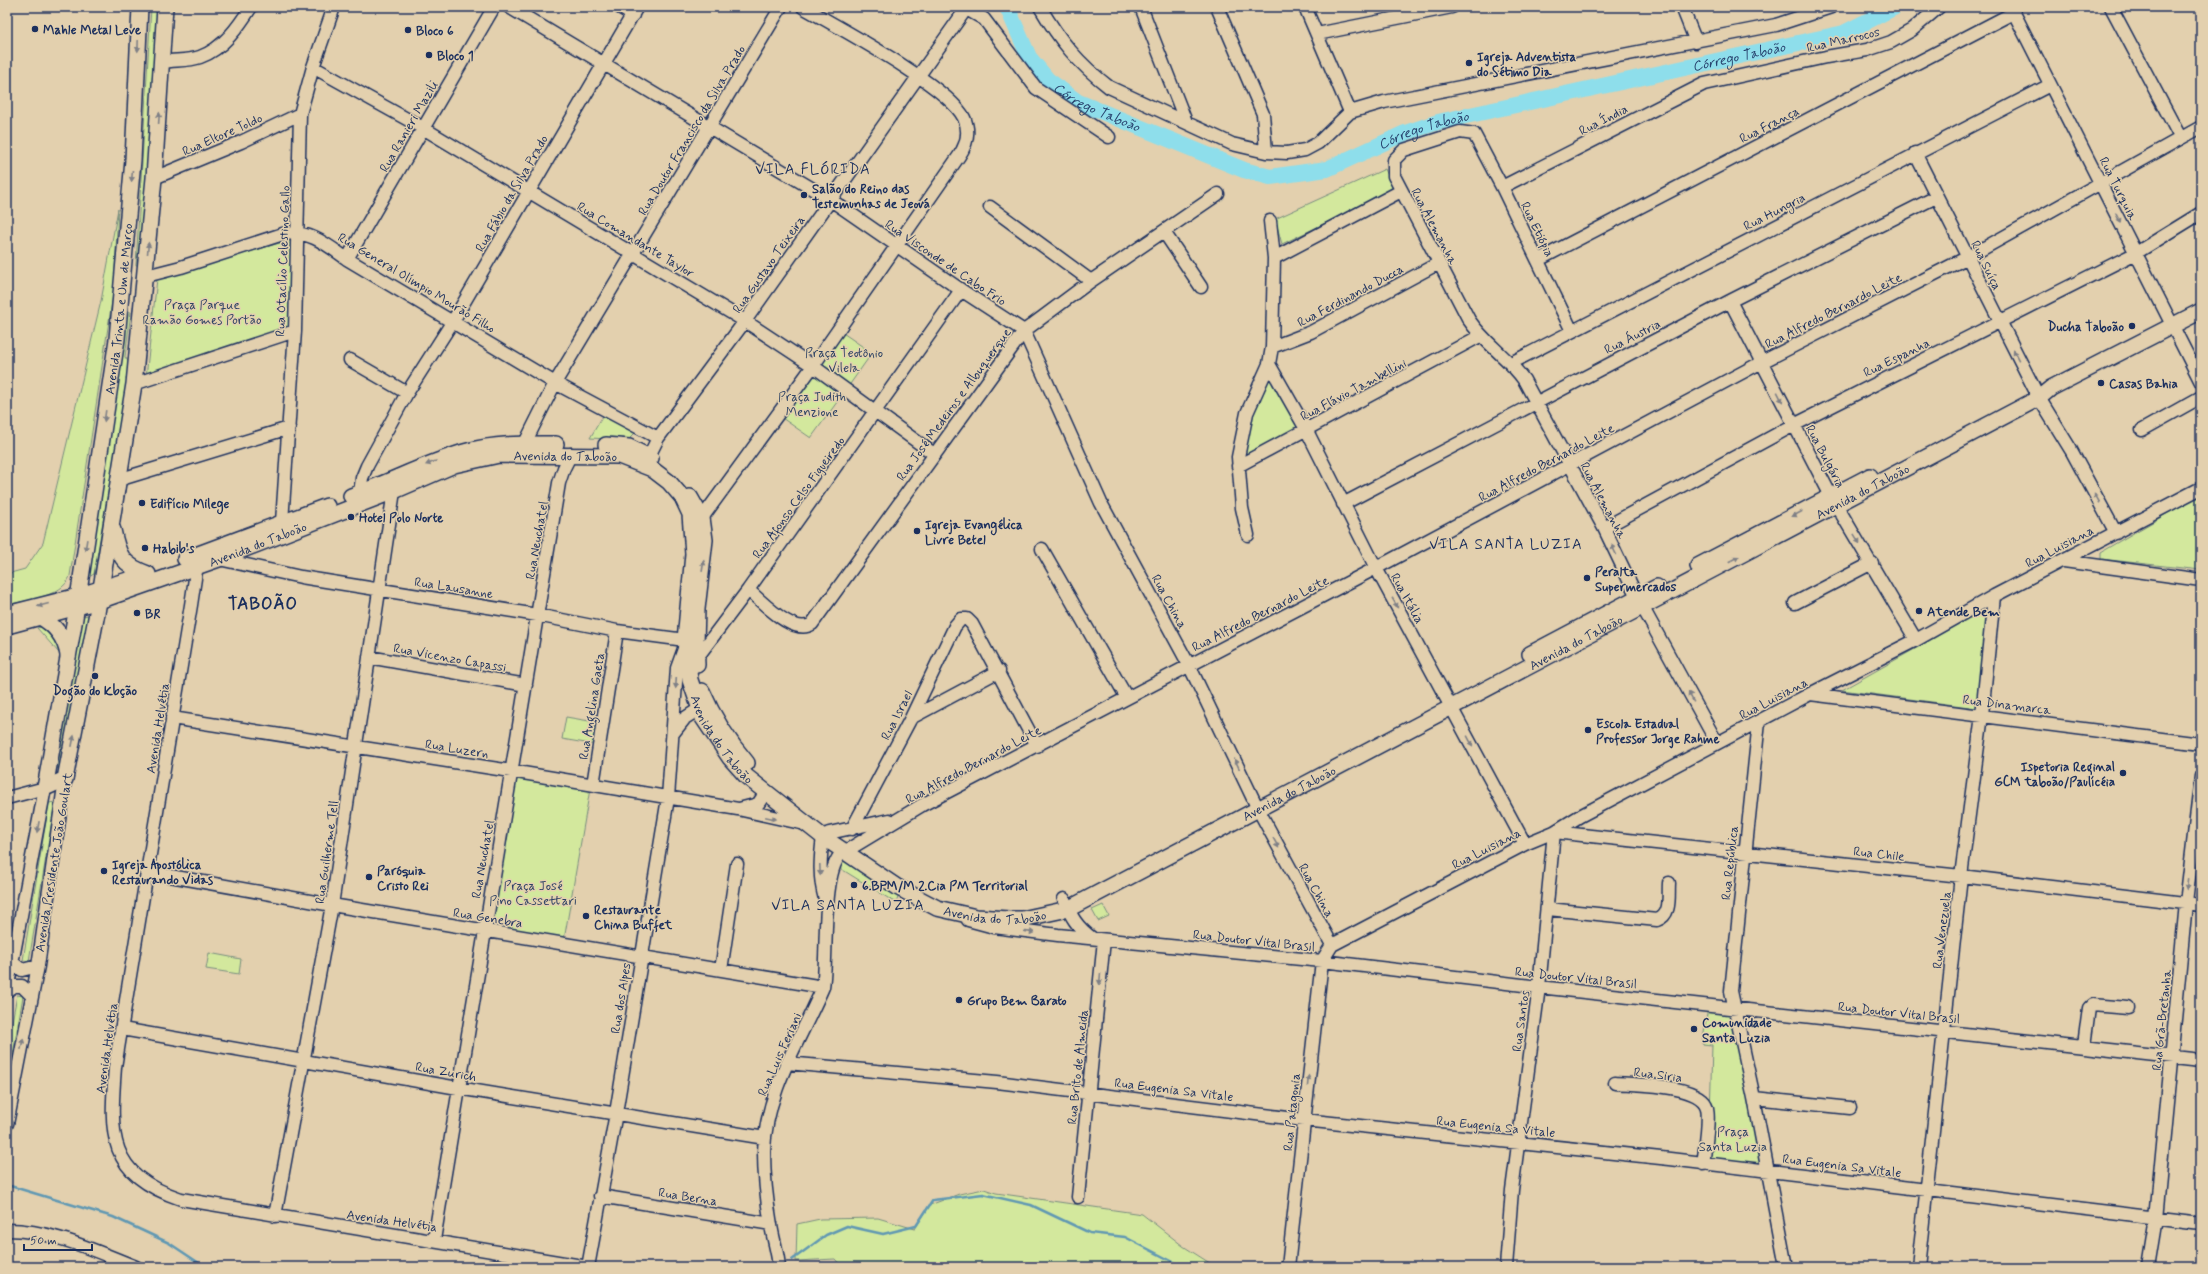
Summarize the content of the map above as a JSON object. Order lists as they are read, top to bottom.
{
  "streets": {
    "main road": ["Avenida Trinta e Um de Março", "Avenida do Taboão", "Avenida Presidente João Goulart"],
    "street": [
      "Rua Marrocos",
      "Rua Índia",
      "Rua França",
      "Rua Ranieri Mazili",
      "Rua Doutor Francisco da Silva Prado",
      "Rua Eltore Toldo",
      "Rua Turquia",
      "Rua Fábio da Silva Prado",
      "Rua Hungria",
      "Rua Alemanha",
      "Rua Etiópia",
      "Rua Comandante Taylor",
      "Rua Otacílio Celestino Gallo",
      "Rua Visconde de Cabo Frio",
      "Rua Gustavo Teixeira",
      "Rua Suíça",
      "Rua General Olímpio Mourão Filho",
      "Rua Ferdinando Ducca",
      "Rua Alfredo Bernardo Leite",
      "Rua Áustria",
      "Rua Espanha",
      "Rua Flávio Tambellini",
      "Rua José Medeiros e Albuquerque",
      "Rua Bulgária",
      "Rua Afonso Celso Figueiredo",
      "Rua Neuchatel",
      "Rua Luisiana",
      "Rua Lausanne",
      "Rua Itália",
      "Rua China",
      "Rua Vicenzo Capassi",
      "Rua Dinamarca",
      "Rua Angelina Gaeta",
      "Rua Israel",
      "Avenida Helvétia",
      "Rua Luzern",
      "Rua Guilherme Tell",
      "Rua Chile",
      "Rua República",
      "Rua Genebra",
      "Rua Venezuela",
      "Rua Doutor Vital Brasil",
      "Rua dos Alpes",
      "Rua Grã-Bretanha",
      "Rua Santos",
      "Rua Luis Feriani",
      "Rua Brito de Almeida",
      "Rua Zurich",
      "Rua Siria",
      "Rua Eugenia Sa Vitale",
      "Rua Patagonia",
      "Rua Berna"
    ]
  },
  "crossings": [
    ["Rua Marrocos", "Rua Índia"],
    ["Rua Índia", "Rua Etiópia"],
    ["Rua França", "Rua Turquia"],
    ["Rua França", "Rua Etiópia"],
    ["Rua Ranieri Mazili", "Rua Comandante Taylor"],
    ["Rua Ranieri Mazili", "Rua General Olímpio Mourão Filho"],
    ["Rua Doutor Francisco da Silva Prado", "Rua Comandante Taylor"],
    ["Rua Doutor Francisco da Silva Prado", "Rua Visconde de Cabo Frio"],
    ["Rua Doutor Francisco da Silva Prado", "Rua General Olímpio Mourão Filho"],
    ["Rua Doutor Francisco da Silva Prado", "Avenida do Taboão"],
    ["Rua Eltore Toldo", "Rua Otacílio Celestino Gallo"],
    ["Rua Eltore Toldo", "Avenida Trinta e Um de Março"],
    ["Rua Turquia", "Rua Hungria"],
    ["Rua Turquia", "Rua Alfredo Bernardo Leite"],
    ["Rua Turquia", "Rua Espanha"],
    ["Rua Turquia", "Avenida do Taboão"],
    ["Rua Fábio da Silva Prado", "Rua Comandante Taylor"],
    ["Rua Fábio da Silva Prado", "Rua Visconde de Cabo Frio"],
    ["Rua Fábio da Silva Prado", "Rua General Olímpio Mourão Filho"],
    ["Rua Fábio da Silva Prado", "Avenida do Taboão"],
    ["Rua Hungria", "Rua Alemanha"],
    ["Rua Hungria", "Rua Etiópia"],
    ["Rua Hungria", "Rua Suíça"],
    ["Rua Alemanha", "Rua Etiópia"],
    ["Rua Alemanha", "Rua Ferdinando Ducca"],
    ["Rua Alemanha", "Rua Alfredo Bernardo Leite"],
    ["Rua Alemanha", "Rua Áustria"],
    ["Rua Alemanha", "Rua Espanha"],
    ["Rua Alemanha", "Rua Flávio Tambellini"],
    ["Rua Alemanha", "Avenida do Taboão"],
    ["Rua Alemanha", "Rua Luisiana"],
    ["Rua Comandante Taylor", "Rua Otacílio Celestino Gallo"],
    ["Rua Comandante Taylor", "Rua Gustavo Teixeira"],
    ["Rua Comandante Taylor", "Rua José Medeiros e Albuquerque"],
    ["Rua Comandante Taylor", "Rua Afonso Celso Figueiredo"],
    ["Rua Otacílio Celestino Gallo", "Rua General Olímpio Mourão Filho"],
    ["Rua Otacílio Celestino Gallo", "Avenida do Taboão"],
    ["Rua Visconde de Cabo Frio", "Rua Gustavo Teixeira"],
    ["Rua Visconde de Cabo Frio", "Rua José Medeiros e Albuquerque"],
    ["Rua Visconde de Cabo Frio", "Rua Afonso Celso Figueiredo"],
    ["Rua Visconde de Cabo Frio", "Rua China"],
    ["Rua Gustavo Teixeira", "Rua General Olímpio Mourão Filho"],
    ["Rua Gustavo Teixeira", "Avenida do Taboão"],
    ["Rua Suíça", "Rua Alfredo Bernardo Leite"],
    ["Rua Suíça", "Rua Áustria"],
    ["Rua Suíça", "Rua Espanha"],
    ["Rua Suíça", "Avenida do Taboão"],
    ["Rua Suíça", "Rua Luisiana"],
    ["Avenida Trinta e Um de Março", "Avenida do Taboão"],
    ["Avenida Trinta e Um de Março", "Avenida Presidente João Goulart"],
    ["Rua Alfredo Bernardo Leite", "Avenida do Taboão"],
    ["Rua Alfredo Bernardo Leite", "Rua Bulgária"],
    ["Rua Alfredo Bernardo Leite", "Rua Itália"],
    ["Rua Alfredo Bernardo Leite", "Rua China"],
    ["Rua Alfredo Bernardo Leite", "Rua Israel"],
    ["Rua Alfredo Bernardo Leite", "Rua Luis Feriani"],
    ["Rua Áustria", "Rua Bulgária"],
    ["Rua Áustria", "Rua Itália"],
    ["Rua Espanha", "Rua Bulgária"],
    ["Rua Flávio Tambellini", "Rua Itália"],
    ["Rua José Medeiros e Albuquerque", "Rua Afonso Celso Figueiredo"],
    ["Rua José Medeiros e Albuquerque", "Rua China"],
    ["Avenida do Taboão", "Rua Bulgária"],
    ["Avenida do Taboão", "Rua Afonso Celso Figueiredo"],
    ["Avenida do Taboão", "Rua Neuchatel"],
    ["Avenida do Taboão", "Rua Lausanne"],
    ["Avenida do Taboão", "Rua Itália"],
    ["Avenida do Taboão", "Rua China"],
    ["Avenida do Taboão", "Avenida Helvétia"],
    ["Avenida do Taboão", "Rua Luzern"],
    ["Avenida do Taboão", "Rua Guilherme Tell"],
    ["Avenida do Taboão", "Avenida Presidente João Goulart"],
    ["Avenida do Taboão", "Rua Doutor Vital Brasil"],
    ["Avenida do Taboão", "Rua dos Alpes"],
    ["Avenida do Taboão", "Rua Luis Feriani"],
    ["Rua Bulgária", "Rua Luisiana"],
    ["Rua Neuchatel", "Rua Lausanne"],
    ["Rua Neuchatel", "Rua Vicenzo Capassi"],
    ["Rua Neuchatel", "Avenida Helvétia"],
    ["Rua Neuchatel", "Rua Luzern"],
    ["Rua Neuchatel", "Rua Genebra"],
    ["Rua Neuchatel", "Rua Zurich"],
    ["Rua Luisiana", "Rua Itália"],
    ["Rua Luisiana", "Rua China"],
    ["Rua Luisiana", "Rua Dinamarca"],
    ["Rua Luisiana", "Rua Chile"],
    ["Rua Luisiana", "Rua República"],
    ["Rua Luisiana", "Rua Venezuela"],
    ["Rua Luisiana", "Rua Santos"],
    ["Rua Lausanne", "Rua Angelina Gaeta"],
    ["Rua Lausanne", "Rua Guilherme Tell"],
    ["Rua Lausanne", "Rua dos Alpes"],
    ["Rua Vicenzo Capassi", "Rua Guilherme Tell"],
    ["Rua Dinamarca", "Rua Venezuela"],
    ["Rua Angelina Gaeta", "Rua Luzern"],
    ["Avenida Helvétia", "Rua Luzern"],
    ["Avenida Helvétia", "Rua Guilherme Tell"],
    ["Avenida Helvétia", "Rua Genebra"],
    ["Avenida Helvétia", "Rua dos Alpes"],
    ["Avenida Helvétia", "Rua Zurich"],
    ["Rua Luzern", "Rua Guilherme Tell"],
    ["Rua Luzern", "Rua dos Alpes"],
    ["Rua Guilherme Tell", "Rua Genebra"],
    ["Rua Guilherme Tell", "Rua Zurich"],
    ["Rua Chile", "Rua República"],
    ["Rua Chile", "Rua Venezuela"],
    ["Rua Chile", "Rua Grã-Bretanha"],
    ["Rua Chile", "Rua Santos"],
    ["Rua República", "Rua Doutor Vital Brasil"],
    ["Rua República", "Rua Eugenia Sa Vitale"],
    ["Rua Genebra", "Rua dos Alpes"],
    ["Rua Genebra", "Rua Luis Feriani"],
    ["Rua Venezuela", "Rua Doutor Vital Brasil"],
    ["Rua Venezuela", "Rua Eugenia Sa Vitale"],
    ["Rua Doutor Vital Brasil", "Rua Grã-Bretanha"],
    ["Rua Doutor Vital Brasil", "Rua Santos"],
    ["Rua Doutor Vital Brasil", "Rua Brito de Almeida"],
    ["Rua Doutor Vital Brasil", "Rua Patagonia"],
    ["Rua dos Alpes", "Rua Zurich"],
    ["Rua dos Alpes", "Rua Berna"],
    ["Rua Grã-Bretanha", "Rua Eugenia Sa Vitale"],
    ["Rua Santos", "Rua Eugenia Sa Vitale"],
    ["Rua Luis Feriani", "Rua Zurich"],
    ["Rua Luis Feriani", "Rua Eugenia Sa Vitale"],
    ["Rua Luis Feriani", "Rua Berna"],
    ["Rua Brito de Almeida", "Rua Eugenia Sa Vitale"],
    ["Rua Siria", "Rua Eugenia Sa Vitale"],
    ["Rua Eugenia Sa Vitale", "Rua Patagonia"]
  ],
  "one_way": [
    "Rua Suíça",
    "Rua Bulgária",
    "Rua Itália",
    "Rua Brito de Almeida",
    "Rua Patagonia"
  ],
  "districts": [
    "VILA FLÓRIDA",
    "VILA SANTA LUZIA",
    "TABOÃO",
    "VILA SANTA LUZIA"
  ],
  "water": ["Córrego Taboão"],
  "parks": [
    "Praça Parque Ramão Gomes Portão",
    "Praça Teotônio Vilela",
    "Praça Judith Menzione",
    "Praça José Pino Cassettari",
    "Praça Santa Luzia"
  ],
  "places": [
    "Mahle Metal Leve",
    "Bloco 6",
    "Bloco 1",
    "Igreja Adventista do Sétimo Dia",
    "Salão do Reino das Testemunhas de Jeová",
    "Ducha Taboão",
    "Casas Bahia",
    "Edifício Milege",
    "Hotel Polo Norte",
    "Igreja Evangélica Livre Betel",
    "Habib's",
    "Peralta Supermercados",
    "Atende Bem",
    "BR",
    "Dogão do Kbção",
    "Escola Estadual Professor Jorge Rahme",
    "Ispetoria Reginal GCM taboão/Paulícéia",
    "Igreja Apostólica Restaurando Vidas",
    "Paróquia Cristo Rei",
    "6.BPM/M 2.Cia PM Territorial",
    "Restaurante China Buffet",
    "Grupo Bem Barato",
    "Comunidade Santa Luzia"
  ],
  "scale_bar": "50 m"
}
